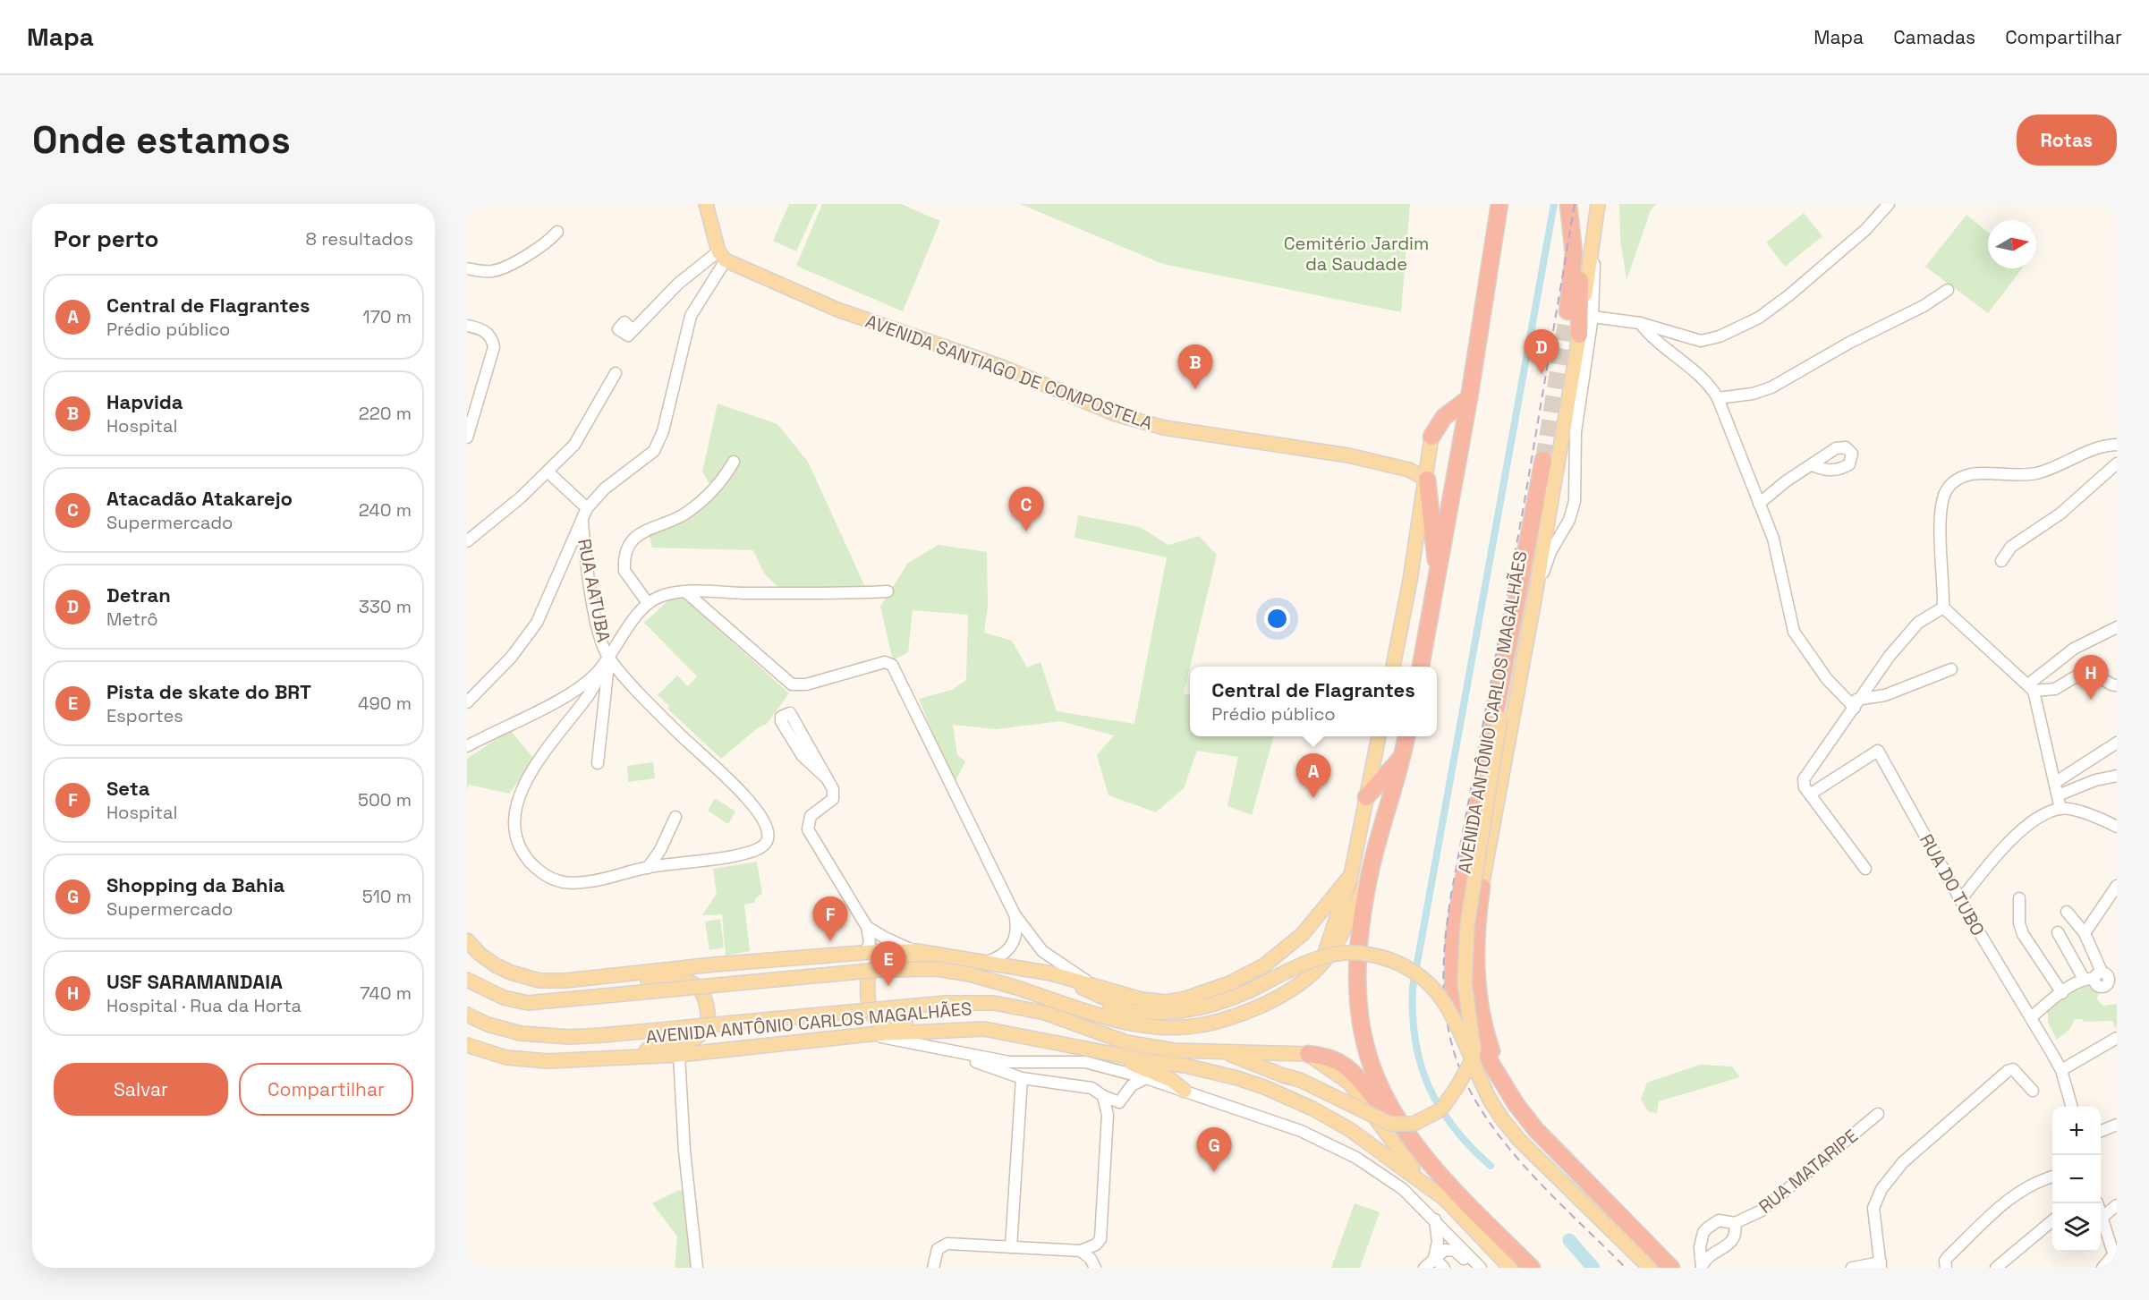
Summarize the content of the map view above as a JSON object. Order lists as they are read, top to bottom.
{
  "streets": {
    "highway": ["AVENIDA ANTÔNIO CARLOS MAGALHÃES"],
    "main road": ["AVENIDA SANTIAGO DE COMPOSTELA"],
    "street": ["RUA AATUBA", "RUA DO TUBO", "RUA MATARIPE"]
  },
  "parks": ["Cemitério Jardim da Saudade"],
  "north": "right",
  "page": {
    "header": "Mapa",
    "nav": ["Mapa", "Camadas", "Compartilhar"],
    "buttons": [
      "Rotas",
      ["Salvar", "Compartilhar"]
    ],
    "title": "Onde estamos",
    "heading": ["Por perto", "8 resultados"],
    "list": [
      {
        "mark": "A",
        "name": "Central de Flagrantes",
        "note": "Prédio público",
        "value": "170 m"
      },
      {
        "mark": "B",
        "name": "Hapvida",
        "note": "Hospital",
        "value": "220 m"
      },
      {
        "mark": "C",
        "name": "Atacadão Atakarejo",
        "note": "Supermercado",
        "value": "240 m"
      },
      {
        "mark": "D",
        "name": "Detran",
        "note": "Metrô",
        "value": "330 m"
      },
      {
        "mark": "E",
        "name": "Pista de skate do BRT",
        "note": "Esportes",
        "value": "490 m"
      },
      {
        "mark": "F",
        "name": "Seta",
        "note": "Hospital",
        "value": "500 m"
      },
      {
        "mark": "G",
        "name": "Shopping da Bahia",
        "note": "Supermercado",
        "value": "510 m"
      },
      {
        "mark": "H",
        "name": "USF SARAMANDAIA",
        "note": "Hospital · Rua da Horta",
        "value": "740 m"
      }
    ],
    "pins": [
      "D",
      "B",
      "C",
      "H",
      "A",
      "F",
      "E",
      "G"
    ],
    "popup": ["Central de Flagrantes", "Prédio público"],
    "map_buttons": ["+", "−"]
  }
}
